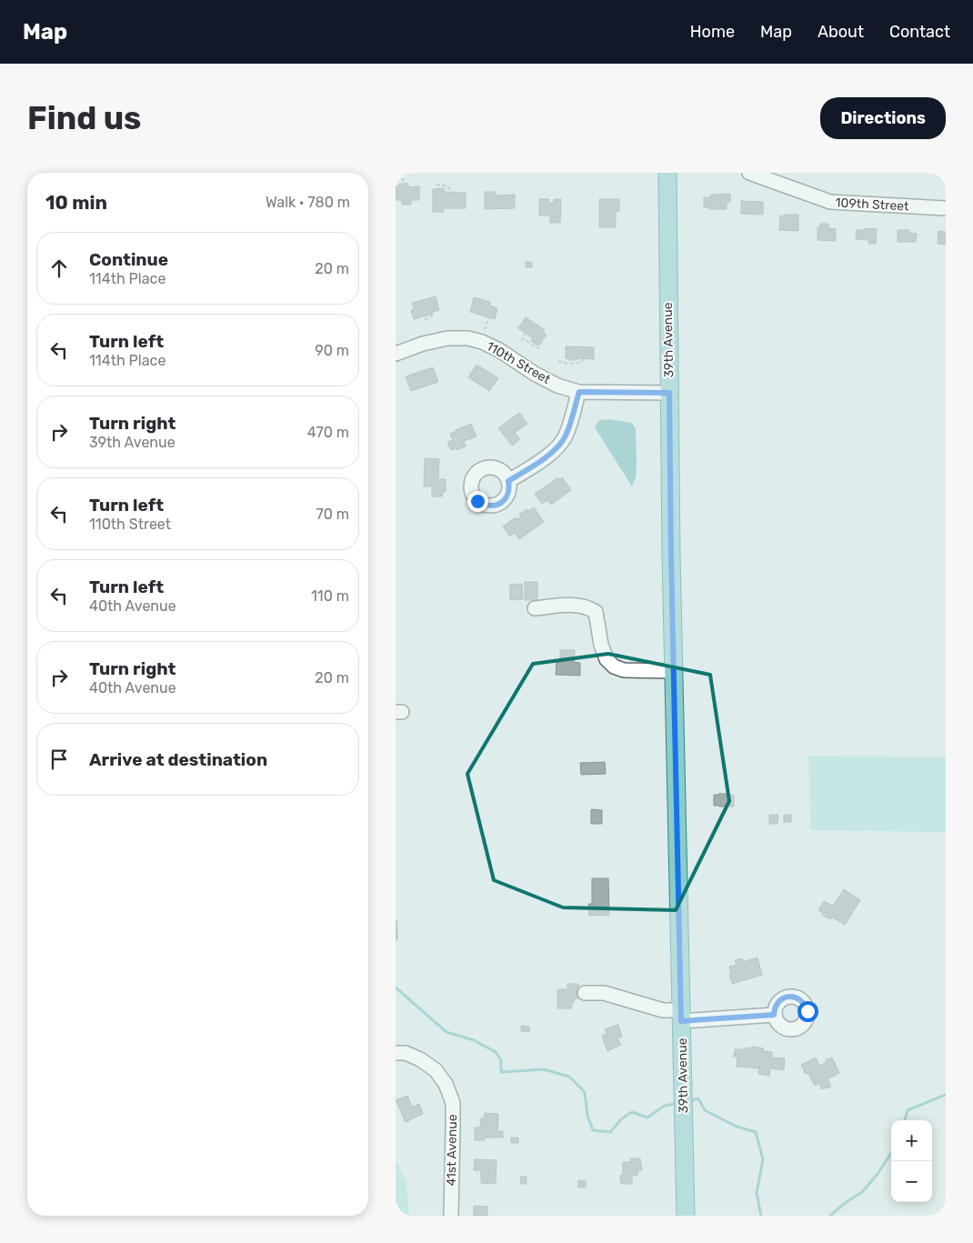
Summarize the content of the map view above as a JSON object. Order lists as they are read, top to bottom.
{
  "streets": {
    "main road": ["39th Avenue"],
    "street": ["109th Street", "110th Street", "41st Avenue"]
  },
  "crossings": [
    ["39th Avenue", "110th Street"]
  ],
  "page": {
    "header": "Map",
    "nav": [
      "Home",
      "Map",
      "About",
      "Contact"
    ],
    "buttons": "Directions",
    "title": "Find us",
    "heading": ["10 min", "Walk · 780 m"],
    "list": [
      ["Continue", "114th Place", "20 m"],
      ["Turn left", "114th Place", "90 m"],
      ["Turn right", "39th Avenue", "470 m"],
      ["Turn left", "110th Street", "70 m"],
      ["Turn left", "40th Avenue", "110 m"],
      ["Turn right", "40th Avenue", "20 m"],
      "Arrive at destination"
    ],
    "map_buttons": ["+", "−"]
  }
}
